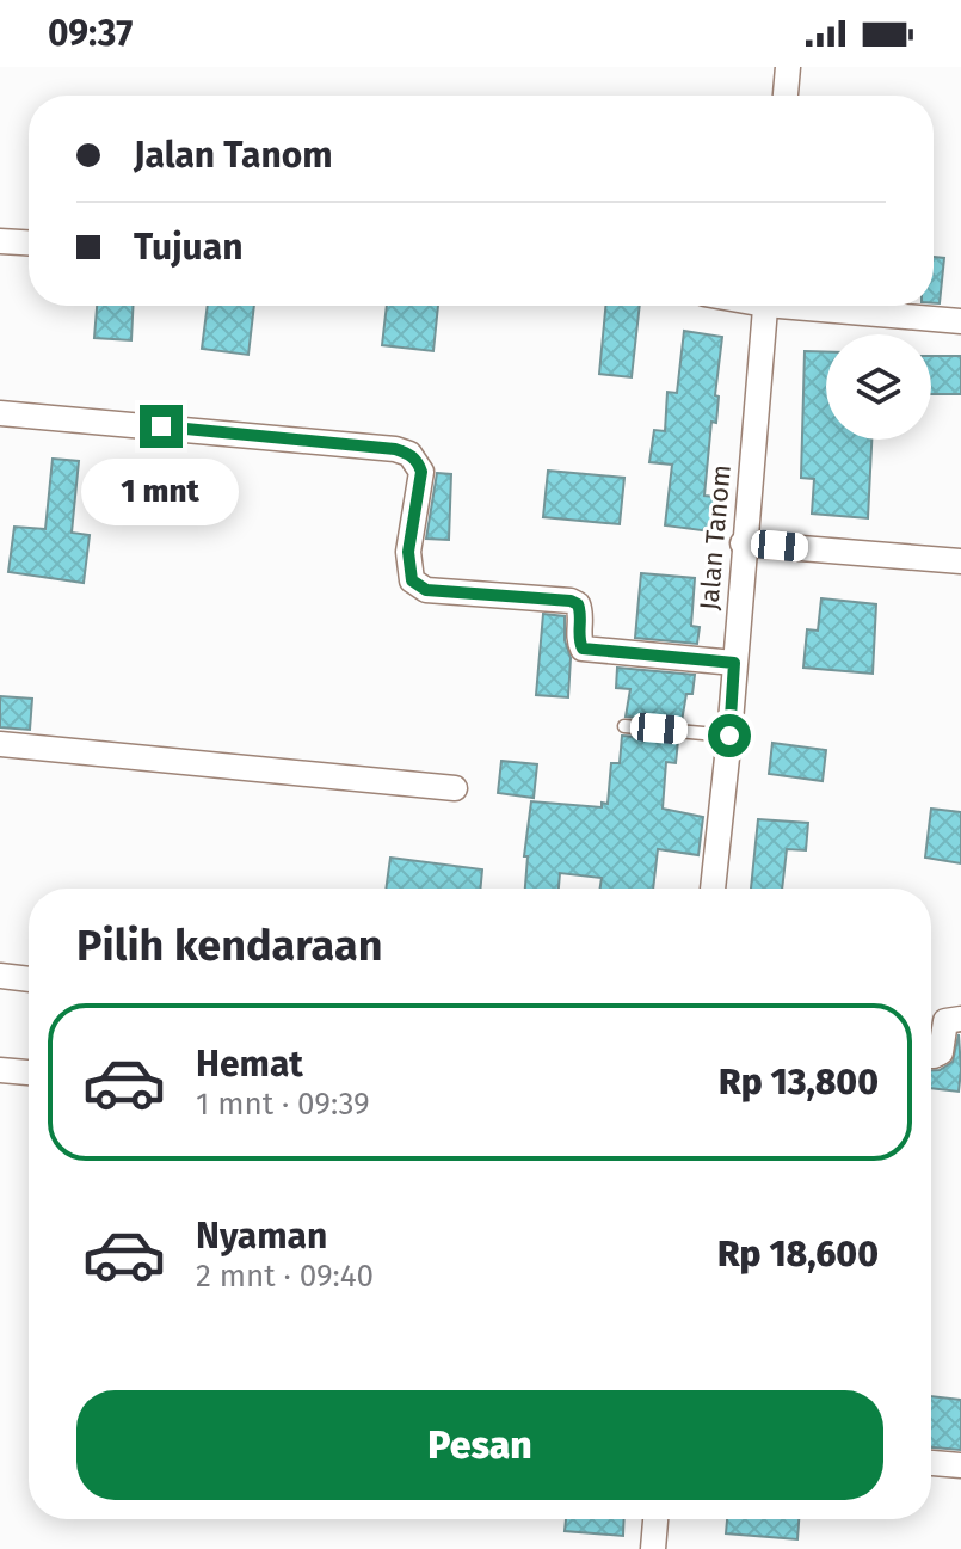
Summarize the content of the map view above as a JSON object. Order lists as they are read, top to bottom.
{
  "streets": {
    "street": ["Jalan Tanom"]
  },
  "page": {
    "status": "09:37",
    "banner": ["Jalan Tanom", "Tujuan"],
    "bubble": "1 mnt",
    "heading": "Pilih kendaraan",
    "list": [
      {
        "name": "Hemat",
        "note": "1 mnt · 09:39",
        "value": "Rp 13,800"
      },
      {
        "name": "Nyaman",
        "note": "2 mnt · 09:40",
        "value": "Rp 18,600"
      }
    ],
    "buttons": "Pesan"
  }
}
